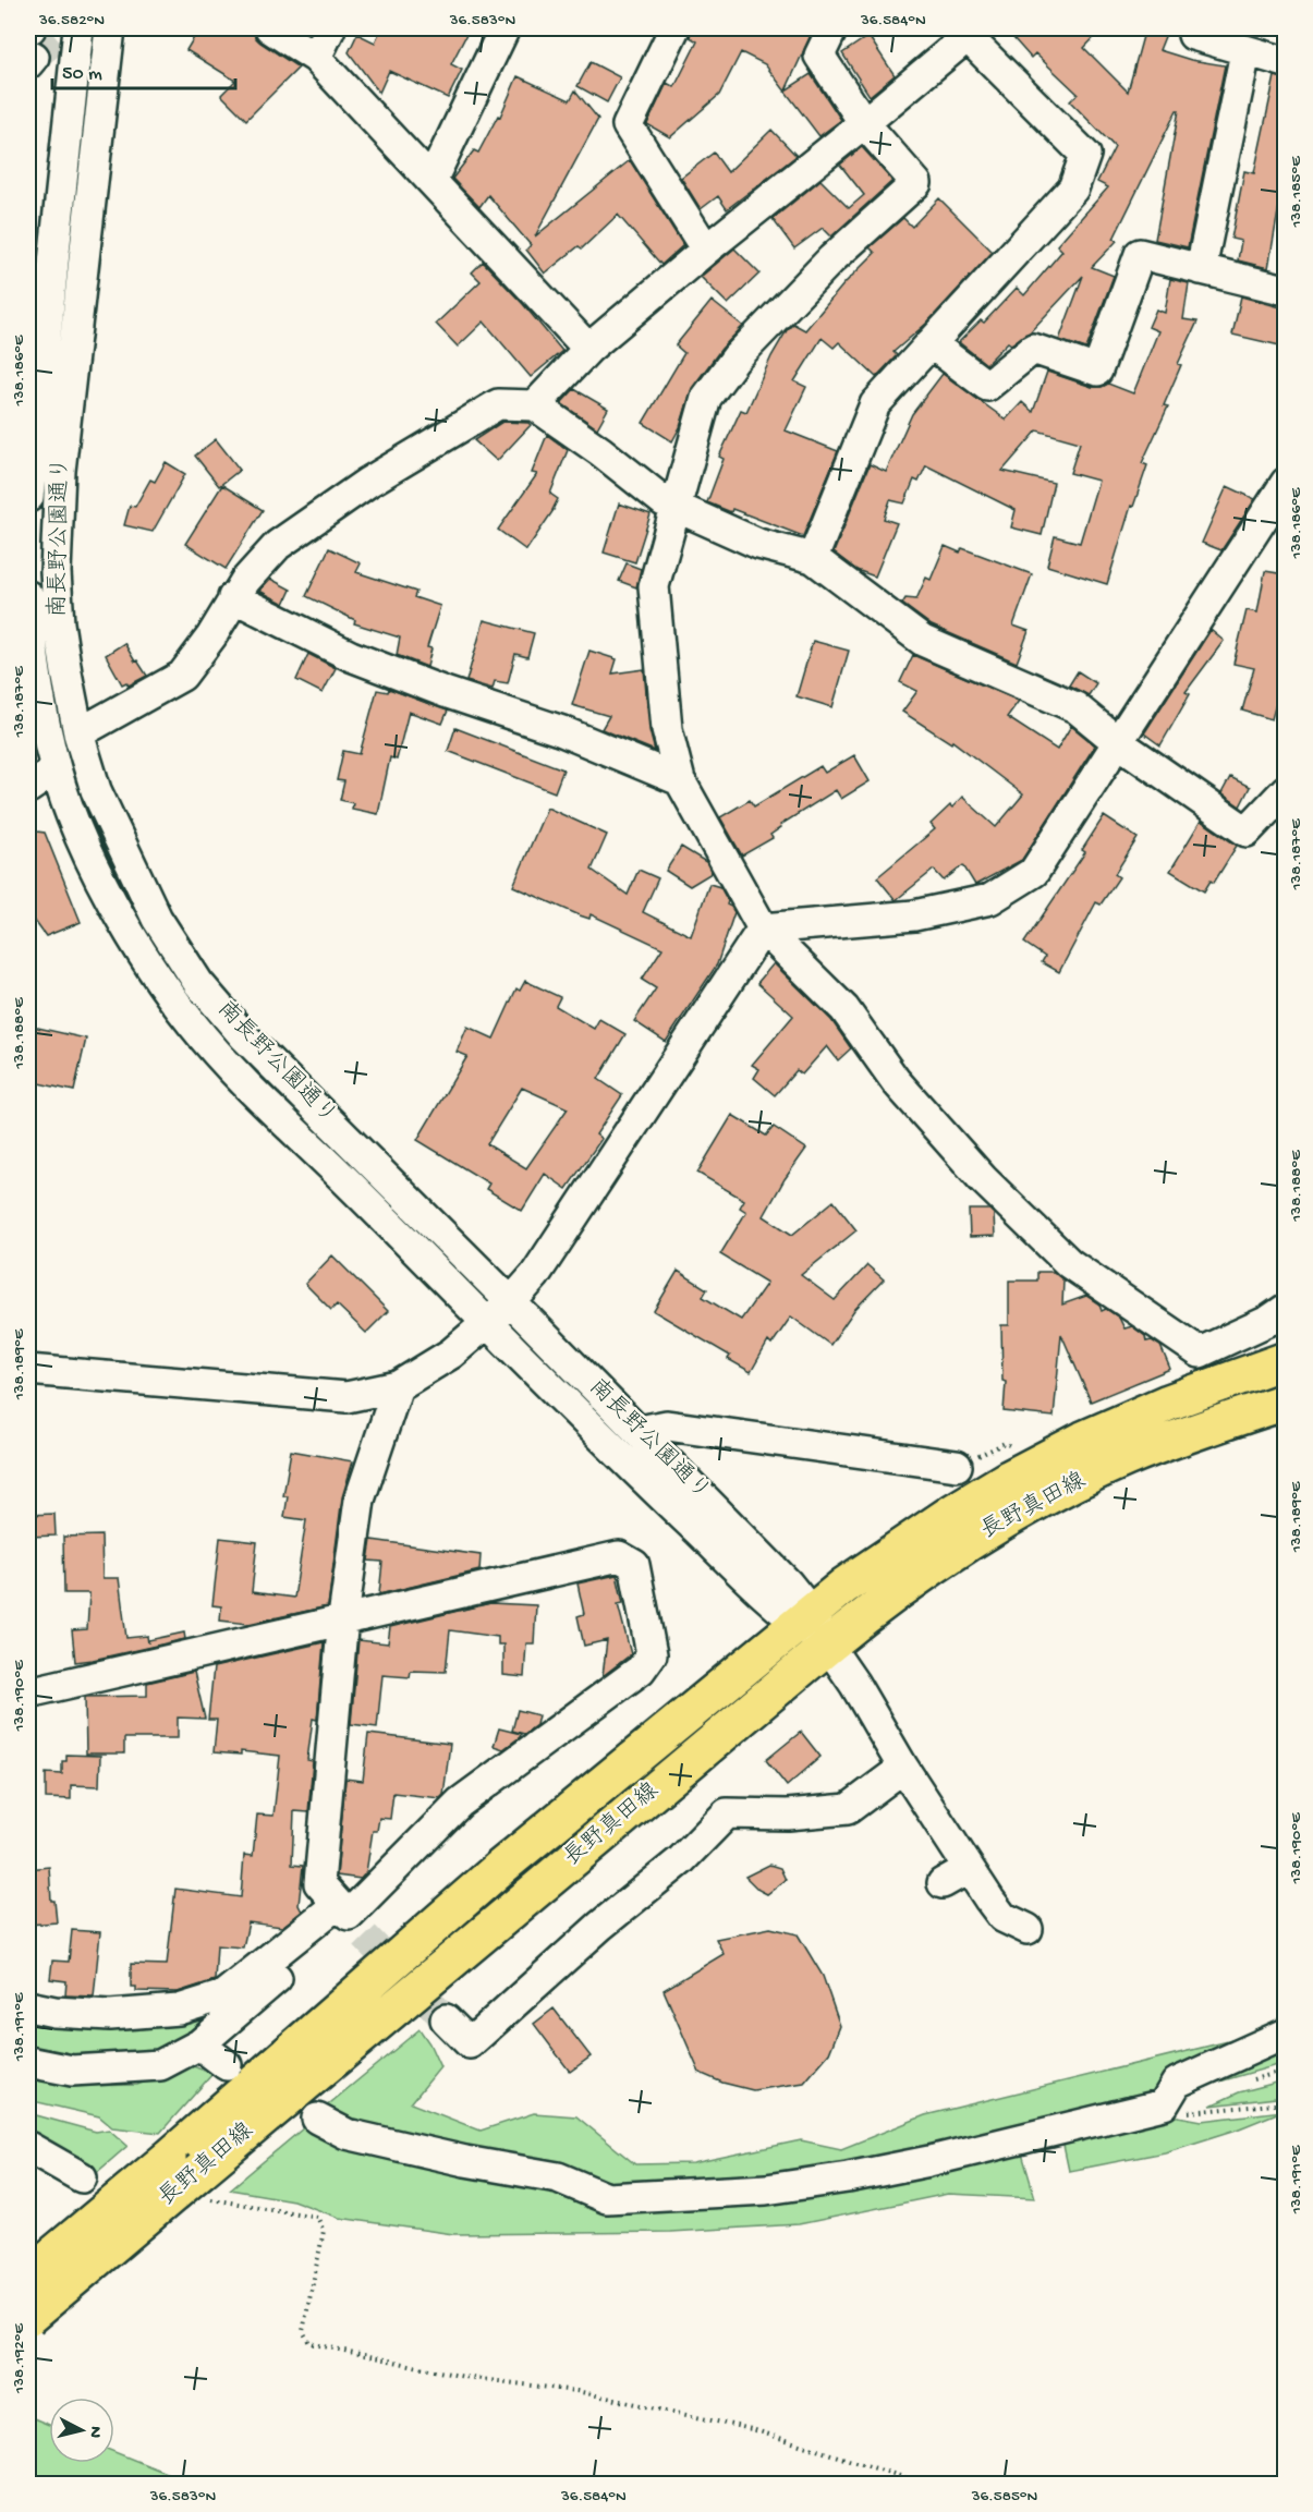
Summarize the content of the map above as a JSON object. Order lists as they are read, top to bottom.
{
  "streets": {
    "main road": ["長野真田線"],
    "street": ["南長野公園通り"]
  },
  "crossings": [
    ["南長野公園通り", "長野真田線"]
  ],
  "scale_bar": "50 m",
  "north": "right",
  "coordinates": [
    "36.582°N",
    "36.583°N",
    "36.584°N",
    "138.185°E",
    "138.186°E",
    "138.187°E",
    "138.188°E",
    "138.189°E",
    "138.190°E",
    "138.191°E",
    "138.192°E",
    "36.585°N"
  ]
}
